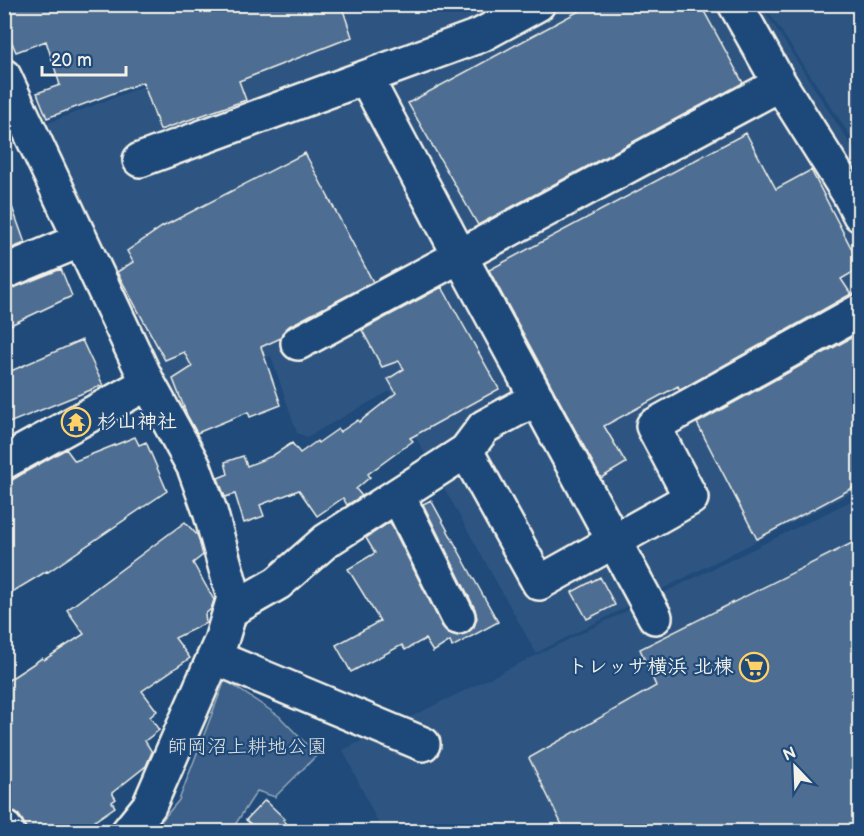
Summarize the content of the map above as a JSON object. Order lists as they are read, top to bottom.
{
  "parks": ["師岡沼上耕地公園"],
  "places": {
    "temple": ["杉山神社"],
    "supermarket": ["トレッサ横浜 北棟"]
  },
  "scale_bar": "20 m",
  "north": "top left"
}
